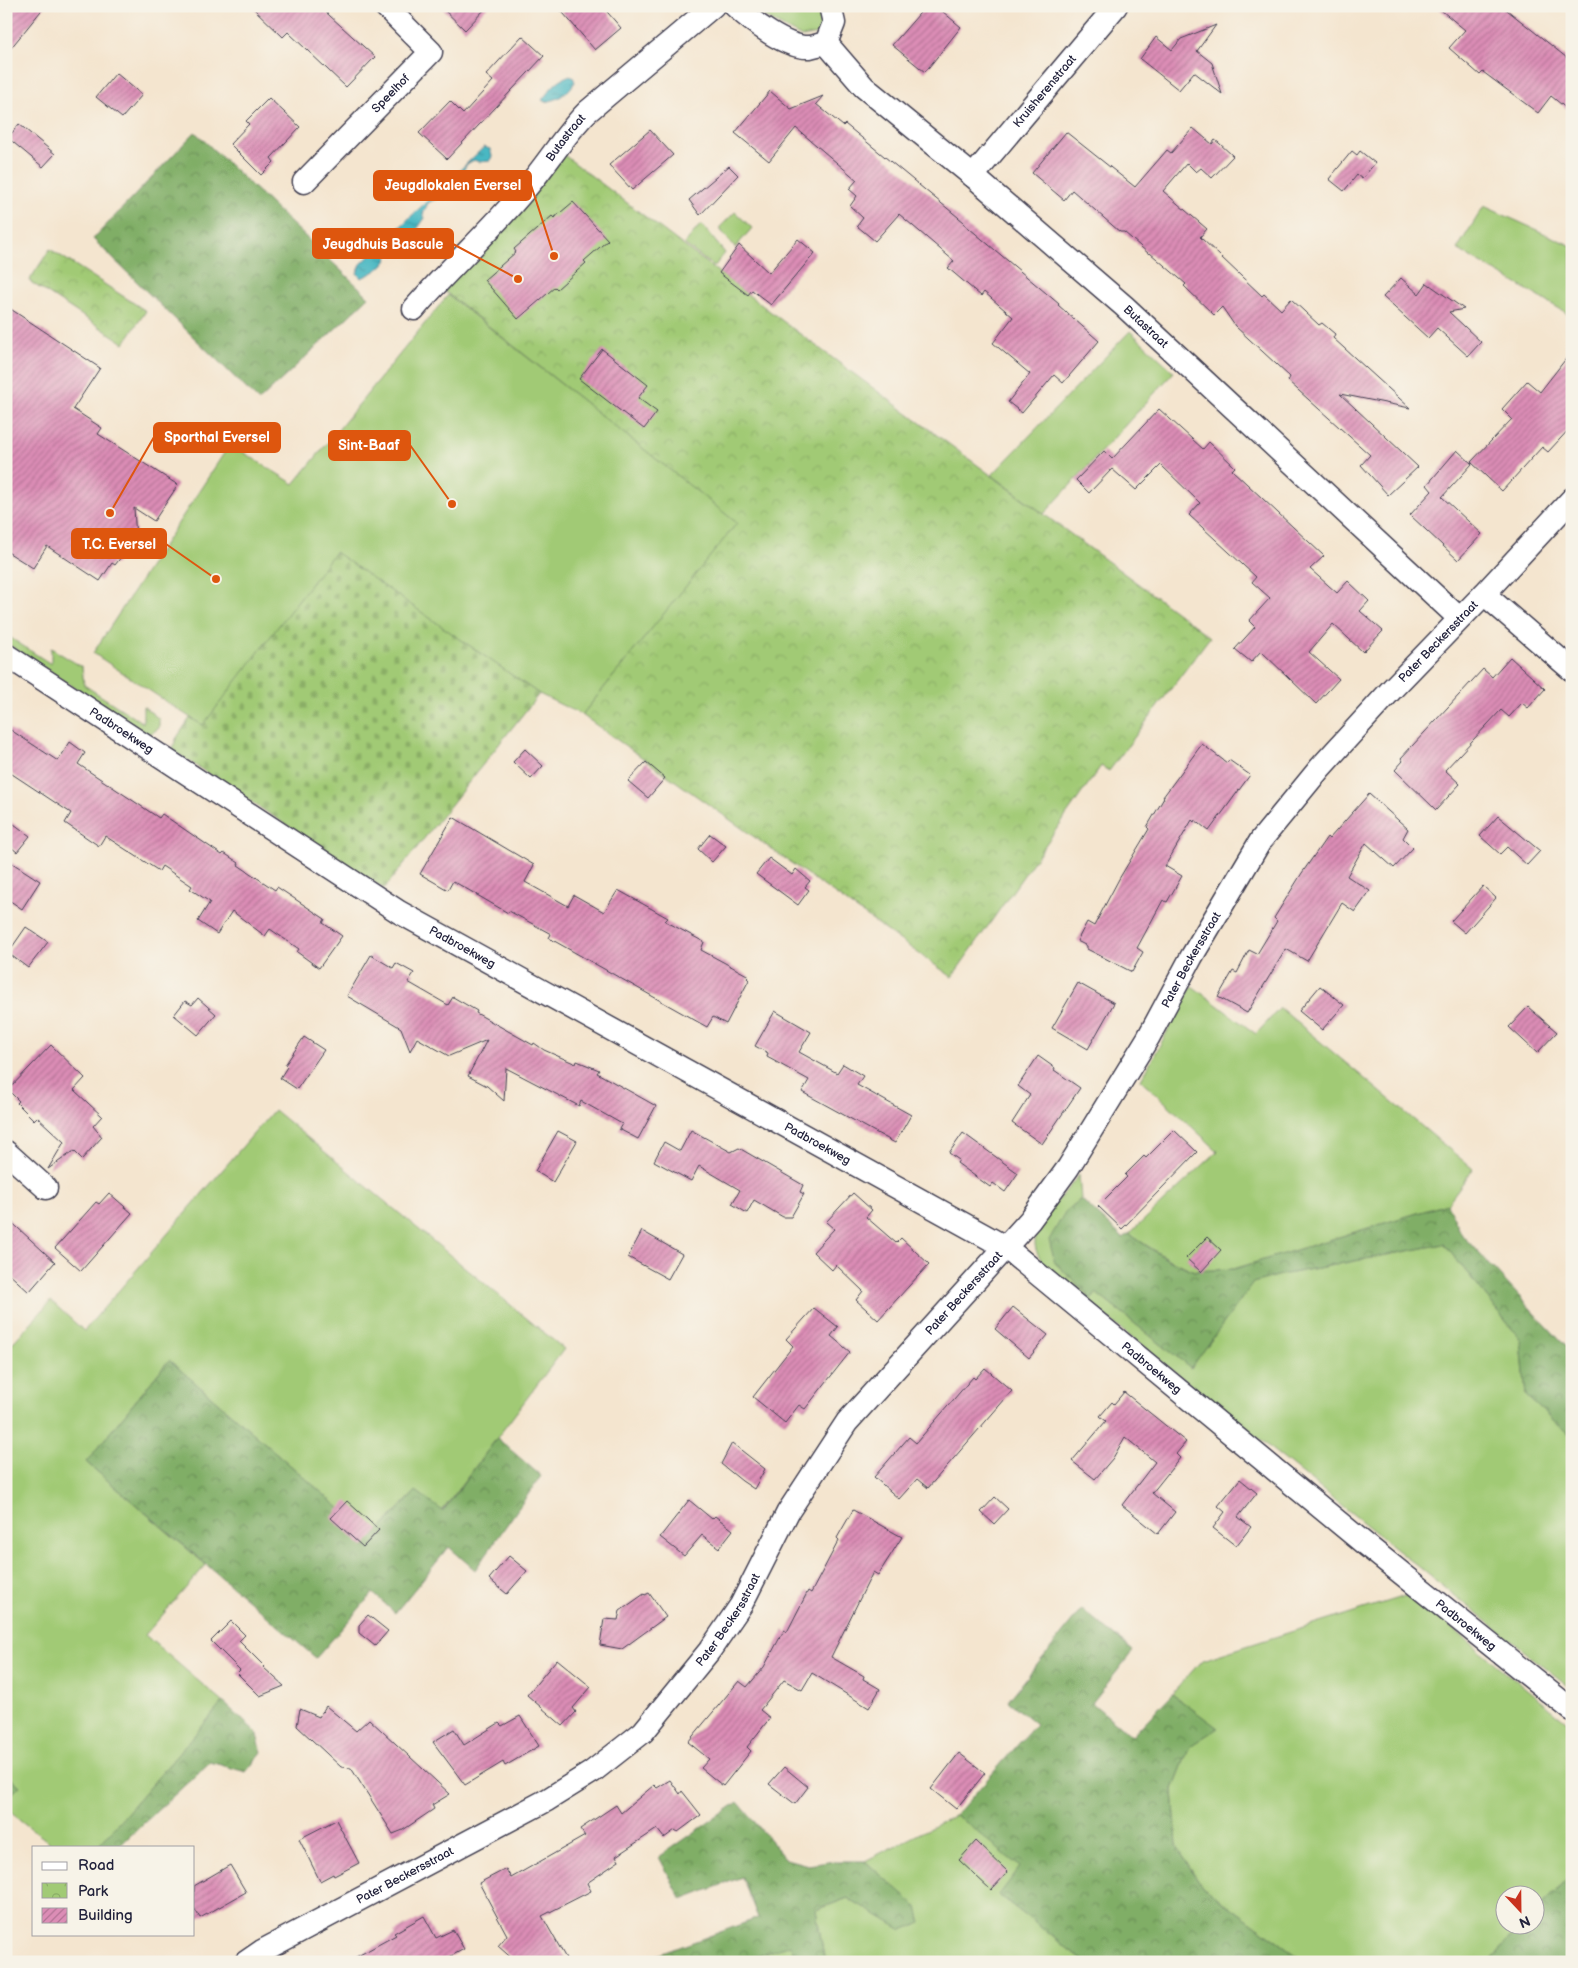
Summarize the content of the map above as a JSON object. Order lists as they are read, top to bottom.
{
  "streets": {
    "street": [
      "Kruisherenstraat",
      "Speelhof",
      "Butastraat",
      "Pater Beckersstraat",
      "Padbroekweg"
    ]
  },
  "crossings": [
    ["Kruisherenstraat", "Butastraat"],
    ["Butastraat", "Pater Beckersstraat"],
    ["Pater Beckersstraat", "Padbroekweg"]
  ],
  "places": [
    "Jeugdlokalen Eversel",
    "Jeugdhuis Bascule",
    "Sint-Baaf",
    "Sporthal Eversel",
    "T.C. Eversel"
  ],
  "legend": ["Road", "Park", "Building"],
  "north": "bottom"
}
